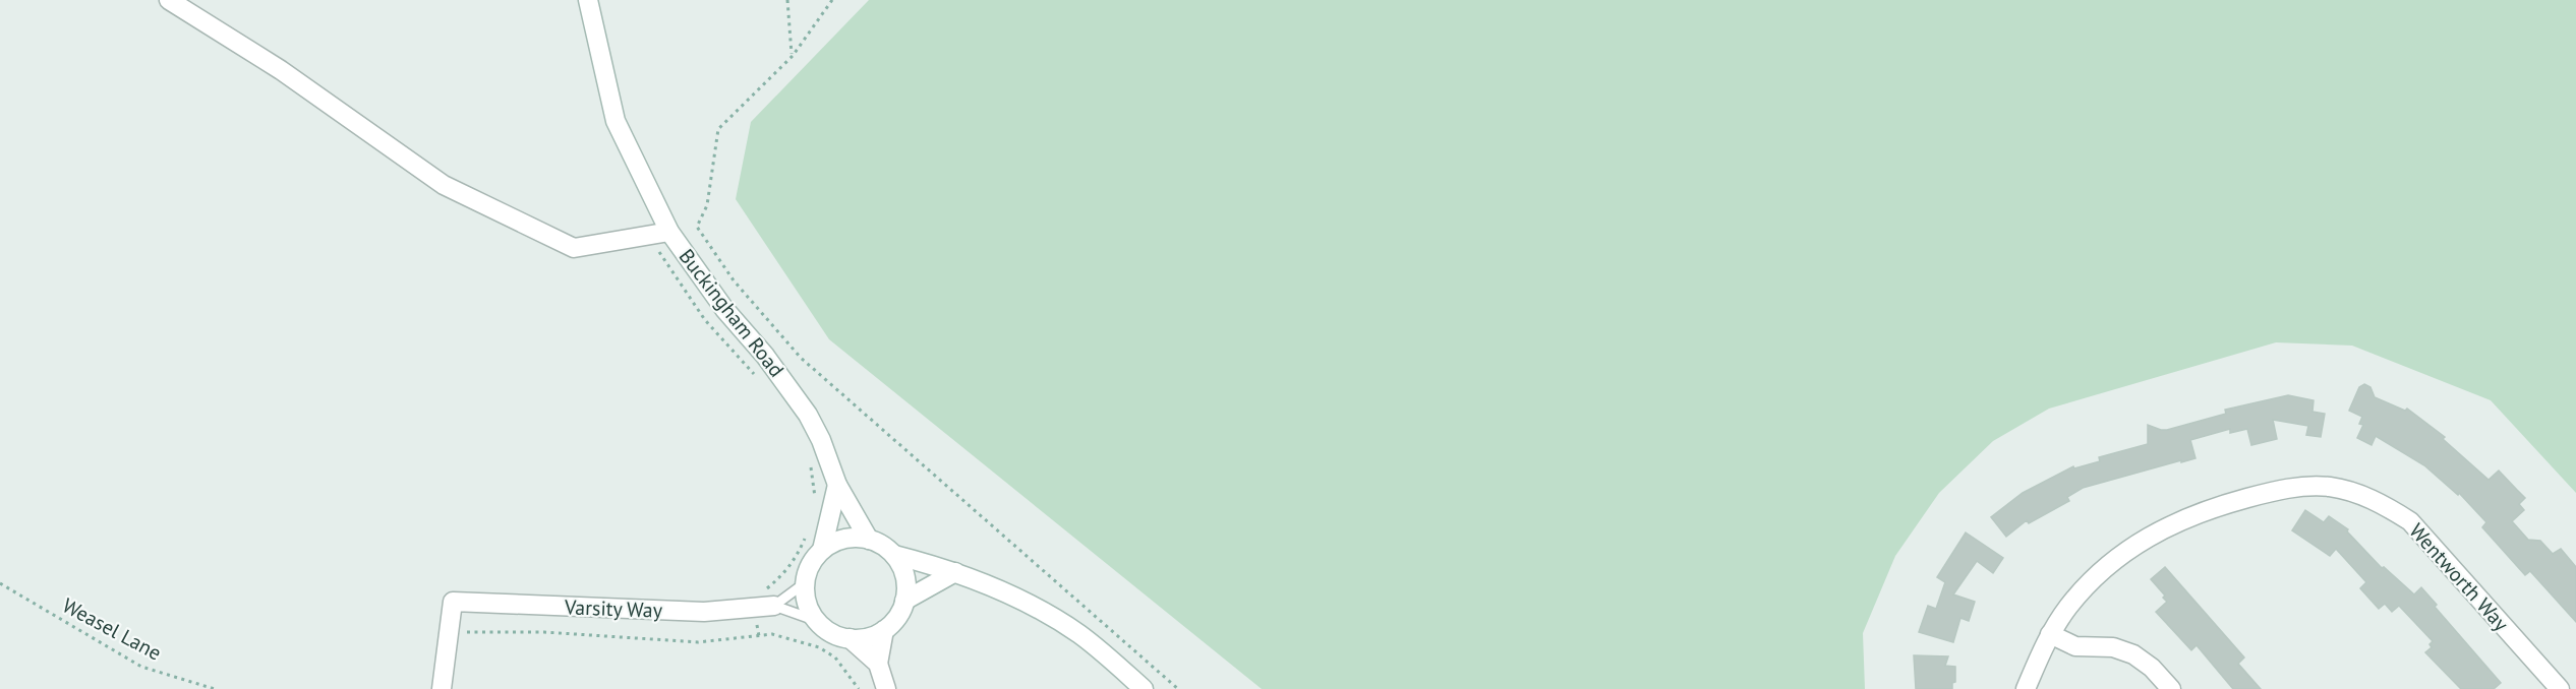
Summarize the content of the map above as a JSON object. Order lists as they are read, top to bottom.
{
  "streets": {
    "street": ["Buckingham Road", "Wentworth Way", "Varsity Way"],
    "path": ["Weasel Lane"]
  }
}
